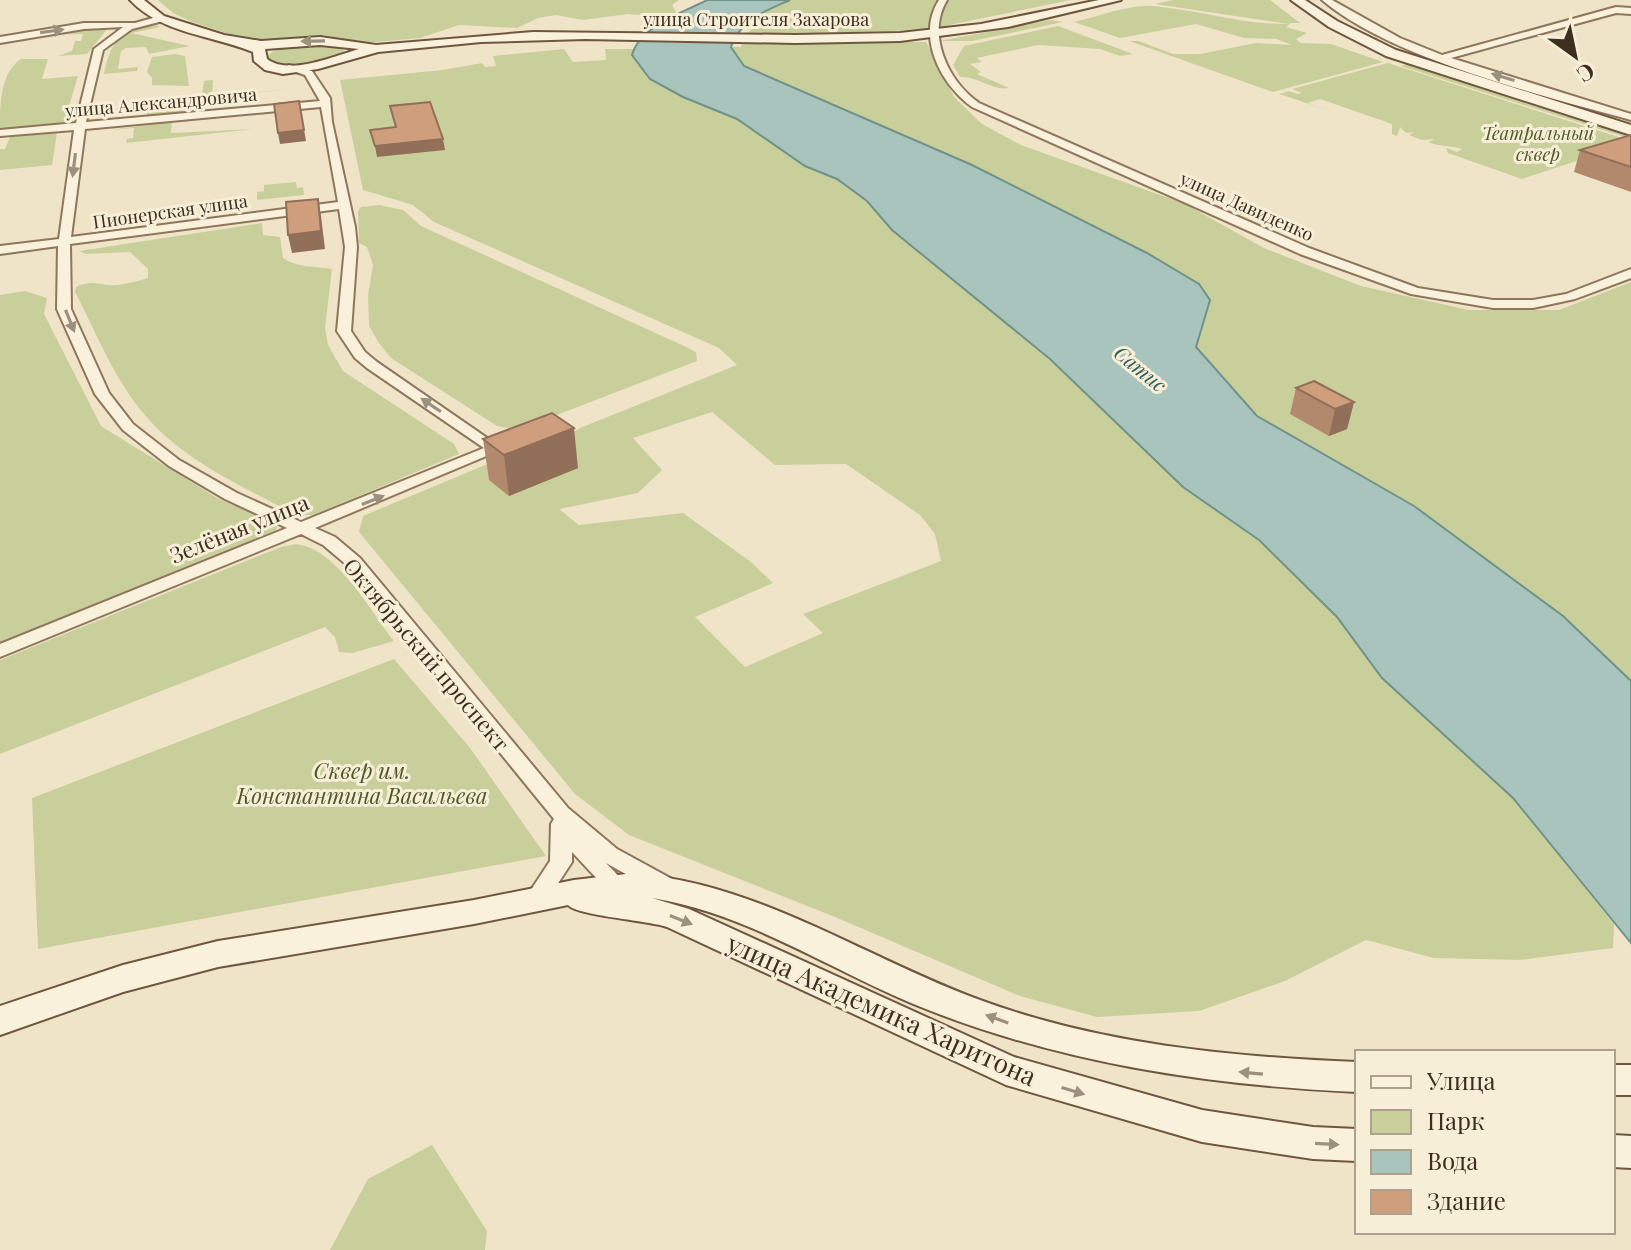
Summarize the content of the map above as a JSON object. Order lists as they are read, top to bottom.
{
  "streets": {
    "street": [
      "улица Строителя Захарова",
      "улица Александровича",
      "улица Давиденко",
      "Пионерская улица",
      "Зелёная улица",
      "Октябрьский проспект",
      "улица Академика Харитона"
    ]
  },
  "crossings": [
    ["улица Строителя Захарова", "улица Давиденко"],
    ["улица Александровича", "Октябрьский проспект"],
    ["Пионерская улица", "Зелёная улица"],
    ["Пионерская улица", "Октябрьский проспект"],
    ["Зелёная улица", "Октябрьский проспект"],
    ["Октябрьский проспект", "улица Академика Харитона"]
  ],
  "water": ["Сатис"],
  "parks": ["Театральный сквер", "Сквер им. Константина Васильева"],
  "legend": [
    "Улица",
    "Парк",
    "Вода",
    "Здание"
  ],
  "north": "bottom right"
}
